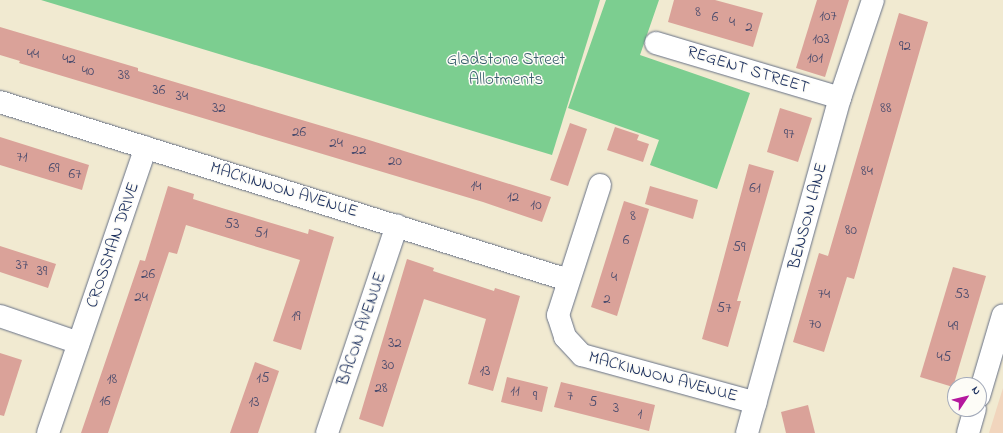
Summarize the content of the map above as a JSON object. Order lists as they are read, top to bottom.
{
  "streets": {
    "street": [
      "REGENT STREET",
      "MACKINNON AVENUE",
      "BENSON LANE",
      "CROSSMAN DRIVE",
      "BACON AVENUE"
    ]
  },
  "crossings": [
    ["REGENT STREET", "BENSON LANE"],
    ["MACKINNON AVENUE", "BENSON LANE"],
    ["MACKINNON AVENUE", "CROSSMAN DRIVE"],
    ["MACKINNON AVENUE", "BACON AVENUE"]
  ],
  "parks": ["Gladstone Street Allotments"],
  "house_numbers": [
    "8",
    "107",
    "6",
    "4",
    "2",
    "103",
    "92",
    "44",
    "101",
    "42",
    "40",
    "38",
    "36",
    "34",
    "32",
    "88",
    "26",
    "97",
    "24",
    "22",
    "71",
    "20",
    "69",
    "84",
    "67",
    "14",
    "61",
    "12",
    "10",
    "8",
    "53",
    "80",
    "51",
    "6",
    "59",
    "37",
    "39",
    "26",
    "4",
    "74",
    "53",
    "24",
    "2",
    "57",
    "19",
    "70",
    "49",
    "32",
    "45",
    "30",
    "13",
    "15",
    "18",
    "28",
    "11",
    "9",
    "7",
    "16",
    "13",
    "5",
    "3",
    "1"
  ],
  "north": "top right"
}
